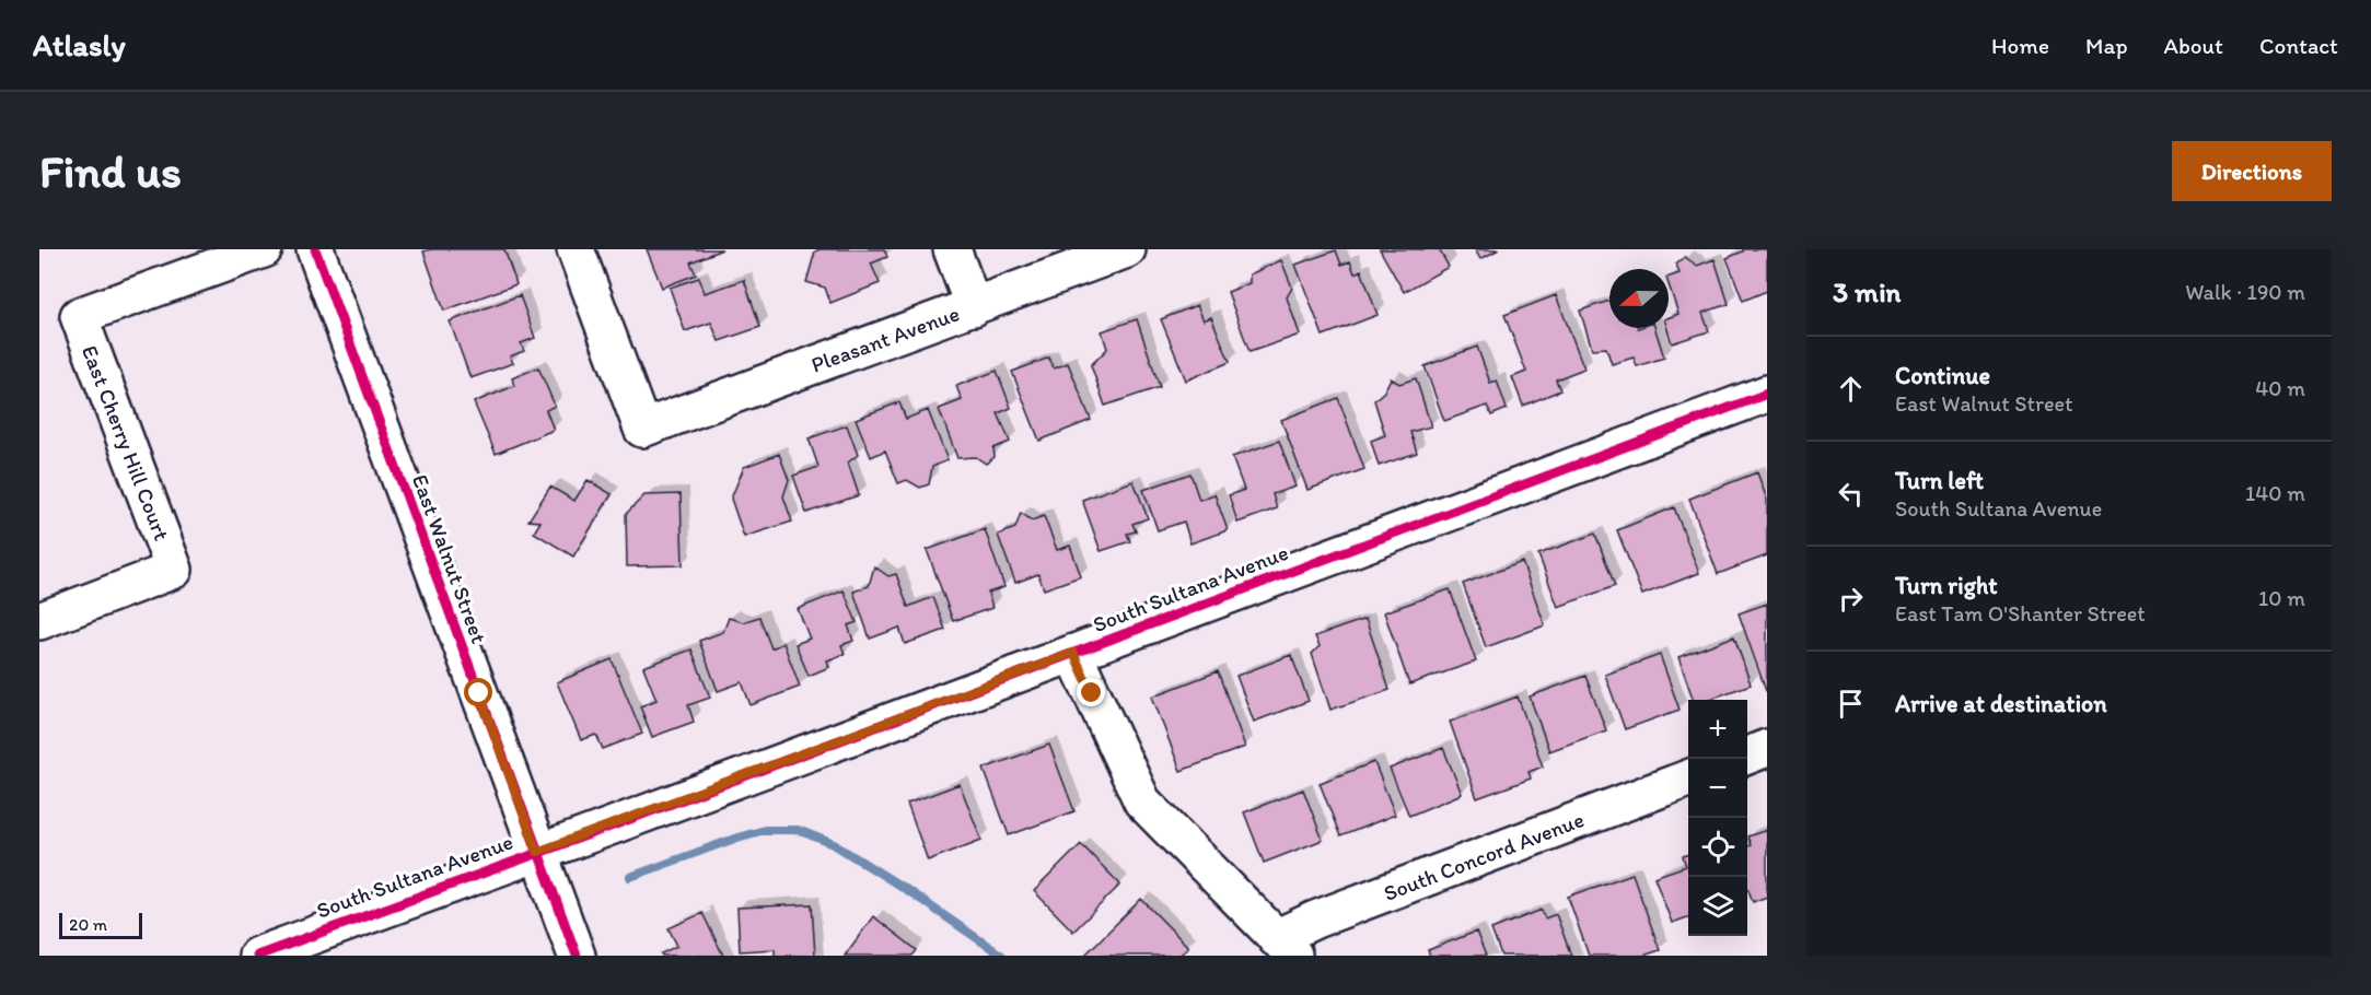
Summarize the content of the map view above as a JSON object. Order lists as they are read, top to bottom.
{
  "streets": {
    "street": [
      "Pleasant Avenue",
      "East Cherry Hill Court",
      "East Walnut Street",
      "South Sultana Avenue",
      "South Concord Avenue"
    ]
  },
  "crossings": [
    ["East Walnut Street", "South Sultana Avenue"]
  ],
  "scale_bar": "20 m",
  "north": "left",
  "page": {
    "header": "Atlasly",
    "nav": [
      "Home",
      "Map",
      "About",
      "Contact"
    ],
    "buttons": "Directions",
    "title": "Find us",
    "heading": ["3 min", "Walk · 190 m"],
    "list": [
      ["Continue", "East Walnut Street", "40 m"],
      ["Turn left", "South Sultana Avenue", "140 m"],
      ["Turn right", "East Tam O'Shanter Street", "10 m"],
      "Arrive at destination"
    ],
    "map_buttons": ["+", "−"],
    "scale": "20 m"
  }
}
